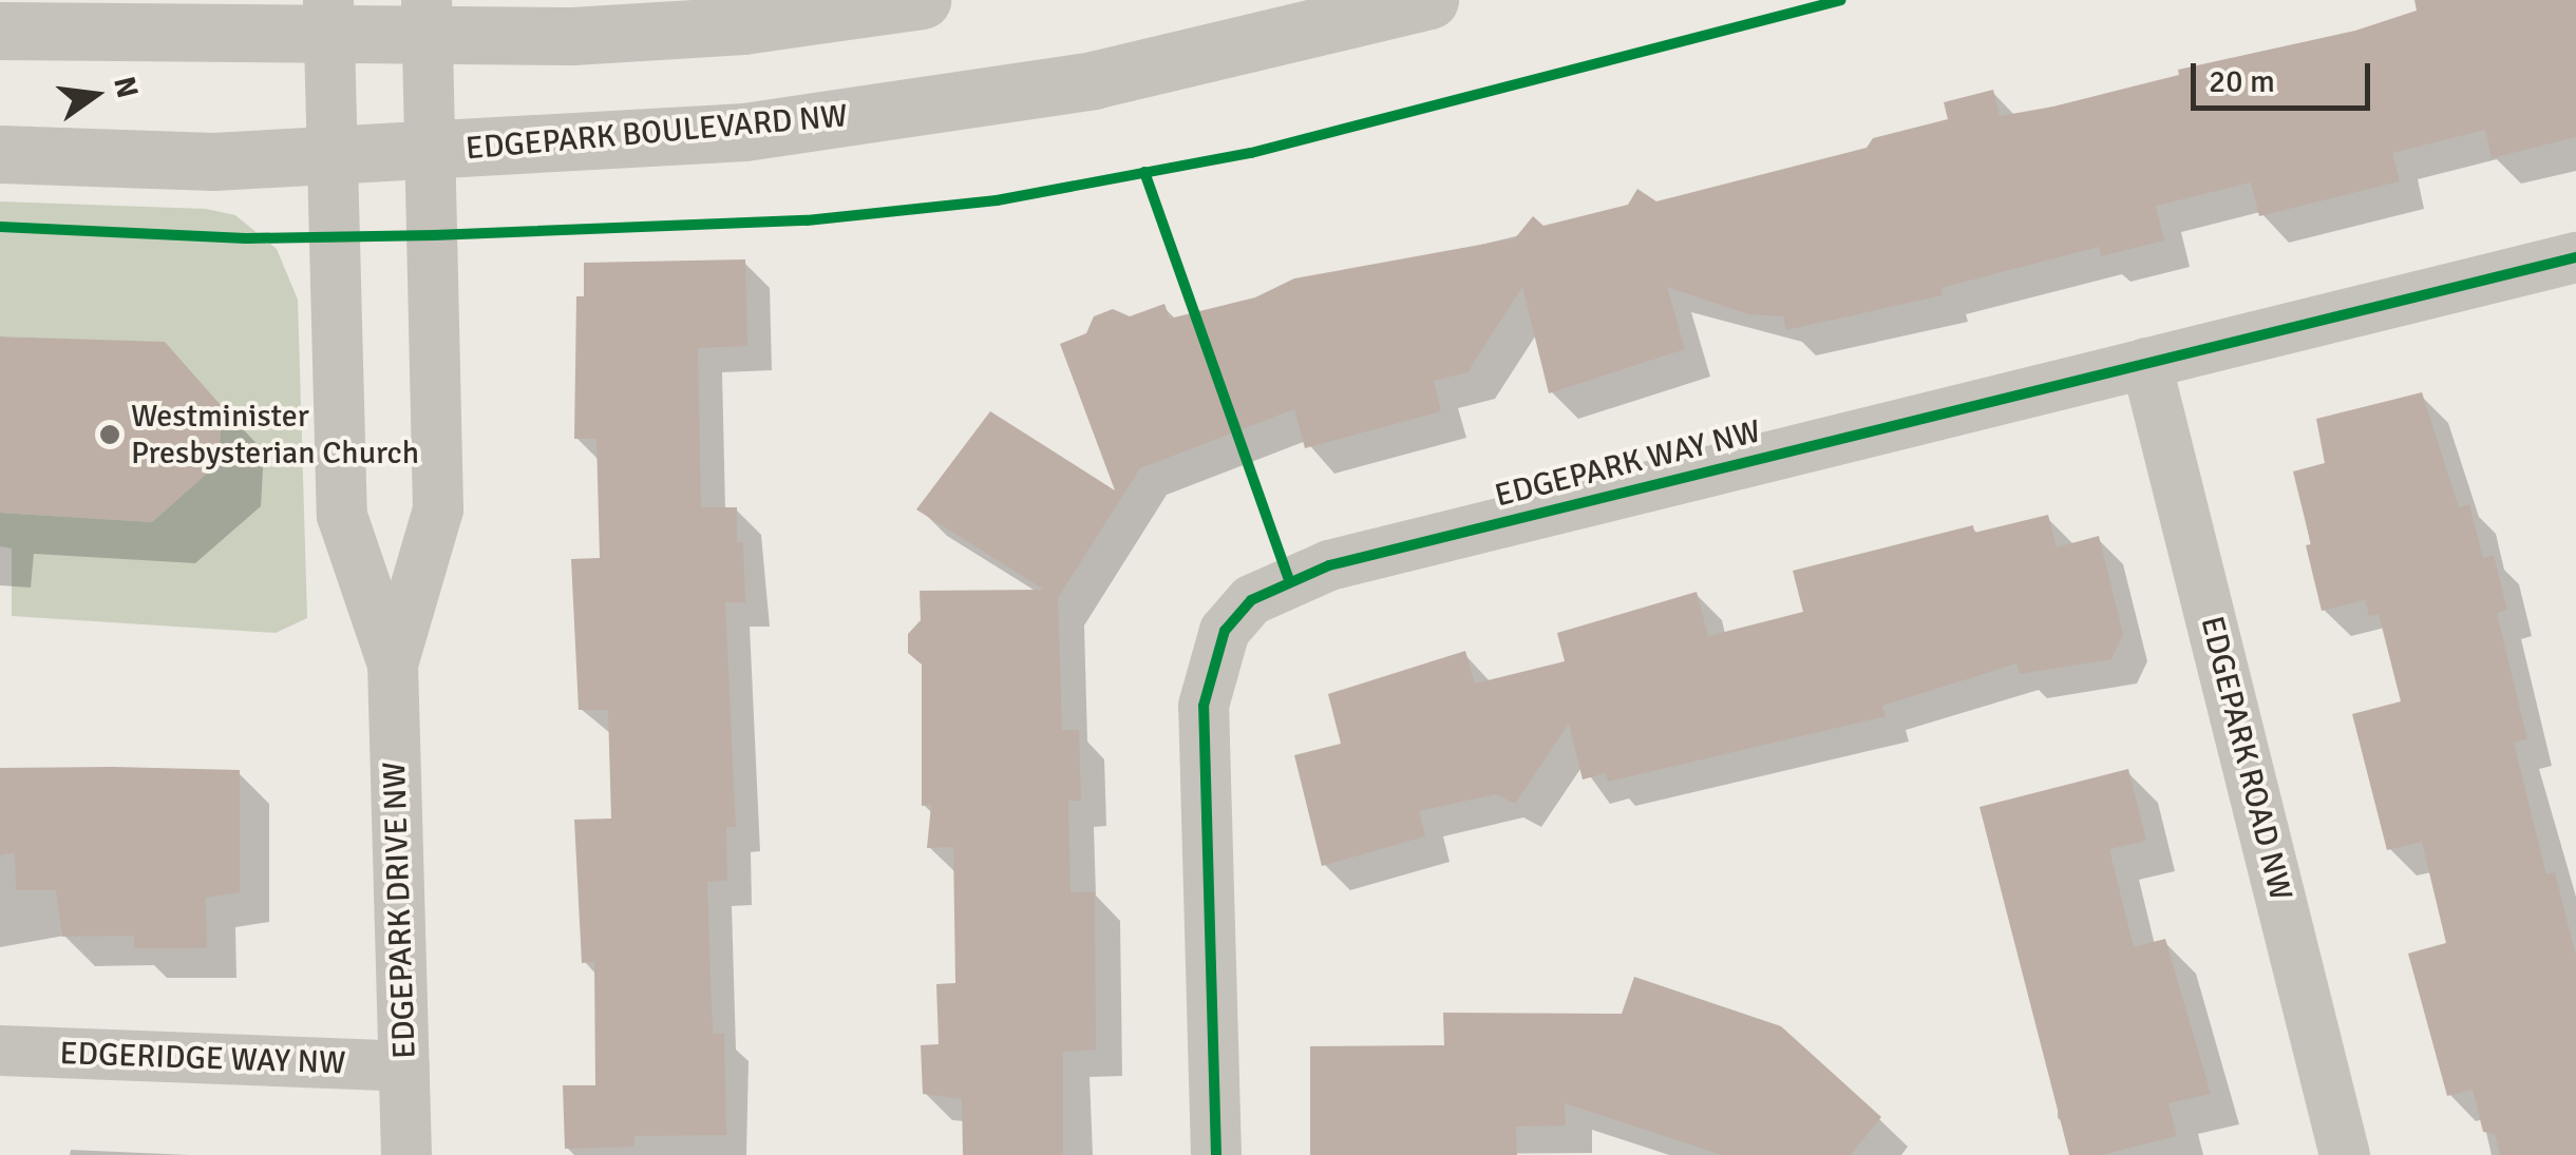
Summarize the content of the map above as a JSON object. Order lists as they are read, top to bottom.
{
  "streets": {
    "street": [
      "EDGEPARK BOULEVARD NW",
      "EDGEPARK WAY NW",
      "EDGEPARK ROAD NW",
      "EDGEPARK DRIVE NW",
      "EDGERIDGE WAY NW"
    ]
  },
  "crossings": [
    ["EDGEPARK BOULEVARD NW", "EDGEPARK DRIVE NW"],
    ["EDGEPARK WAY NW", "EDGEPARK ROAD NW"],
    ["EDGEPARK DRIVE NW", "EDGERIDGE WAY NW"]
  ],
  "places": ["Westminister Presbysterian Church"],
  "scale_bar": "20 m",
  "north": "right"
}
